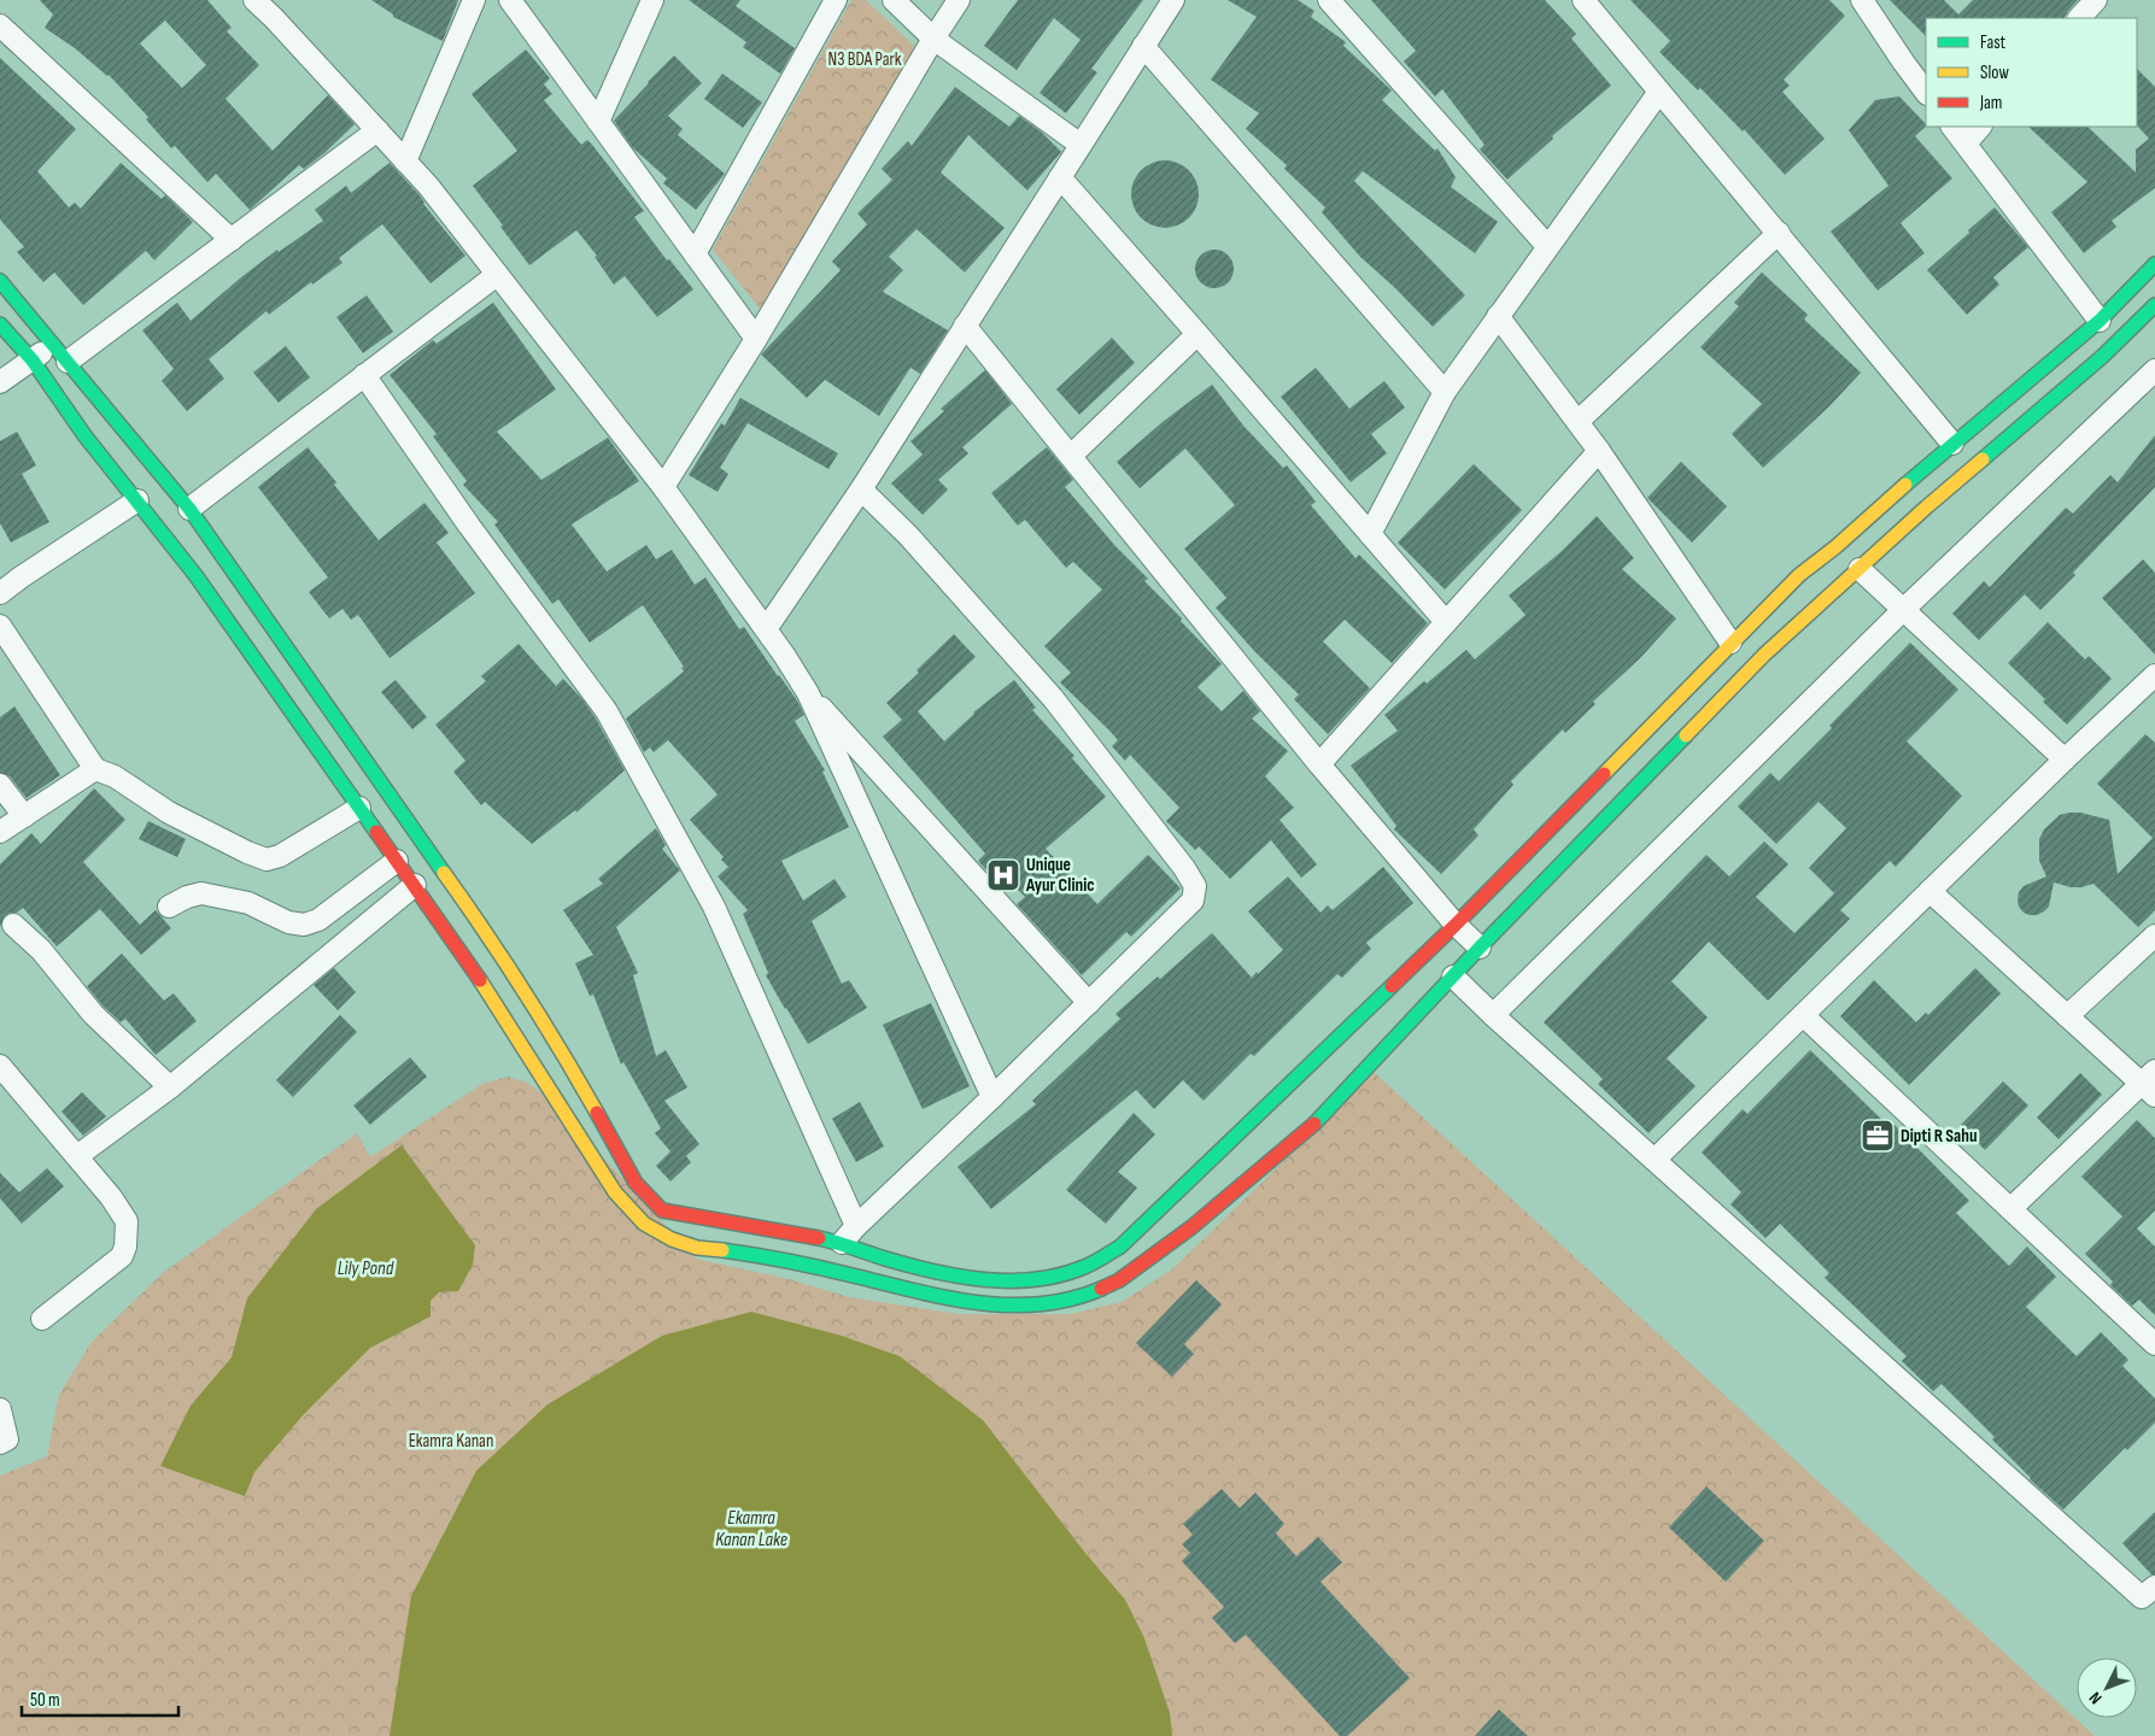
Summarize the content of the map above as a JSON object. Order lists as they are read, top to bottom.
{
  "water": ["Lily Pond", "Ekamra Kanan Lake"],
  "parks": ["N3 BDA Park", "Ekamra Kanan"],
  "places": {
    "hospital": ["Unique Ayur Clinic"],
    "office": ["Dipti R Sahu"]
  },
  "legend": ["Fast", "Slow", "Jam"],
  "scale_bar": "50 m",
  "north": "bottom left"
}
